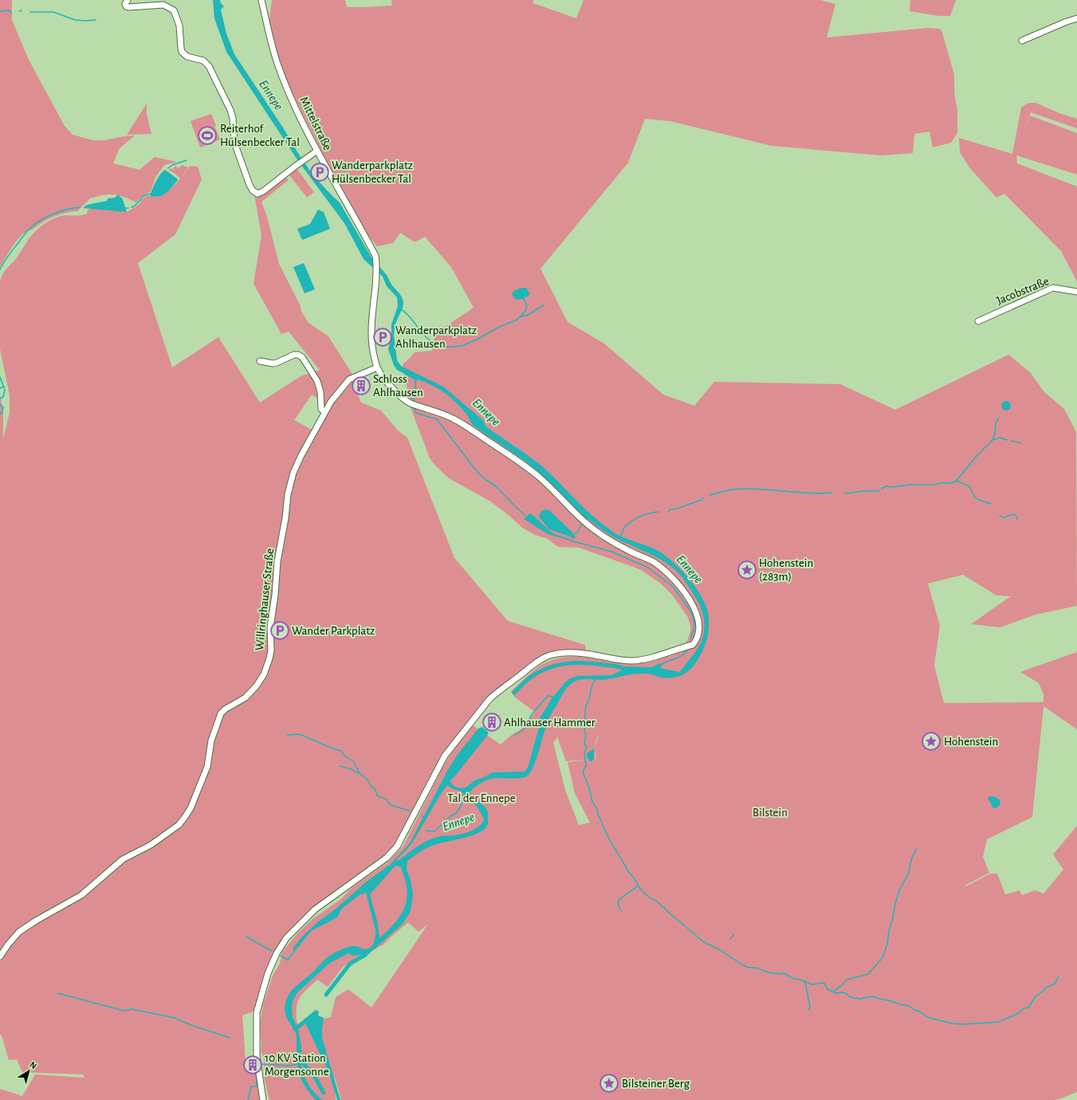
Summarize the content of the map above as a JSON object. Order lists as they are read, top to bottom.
{
  "streets": {
    "street": ["Mittelstraße", "Jacobstraße", "Willringhauser Straße"]
  },
  "crossings": [
    ["Mittelstraße", "Willringhauser Straße"]
  ],
  "water": ["Ennepe"],
  "parks": ["Tal der Ennepe", "Bilstein"],
  "places": {
    "sports": ["Reiterhof Hülsenbecker Tal"],
    "parking": ["Wanderparkplatz Hülsenbecker Tal", "Wanderparkplatz Ahlhausen", "Wander Parkplatz"],
    "building": ["Schloss Ahlhausen", "Ahlhauser Hammer", "10 KV Station Morgensonne"],
    "place": ["Hohenstein (283m)", "Hohenstein", "Bilsteiner Berg"]
  },
  "north": "top right"
}
